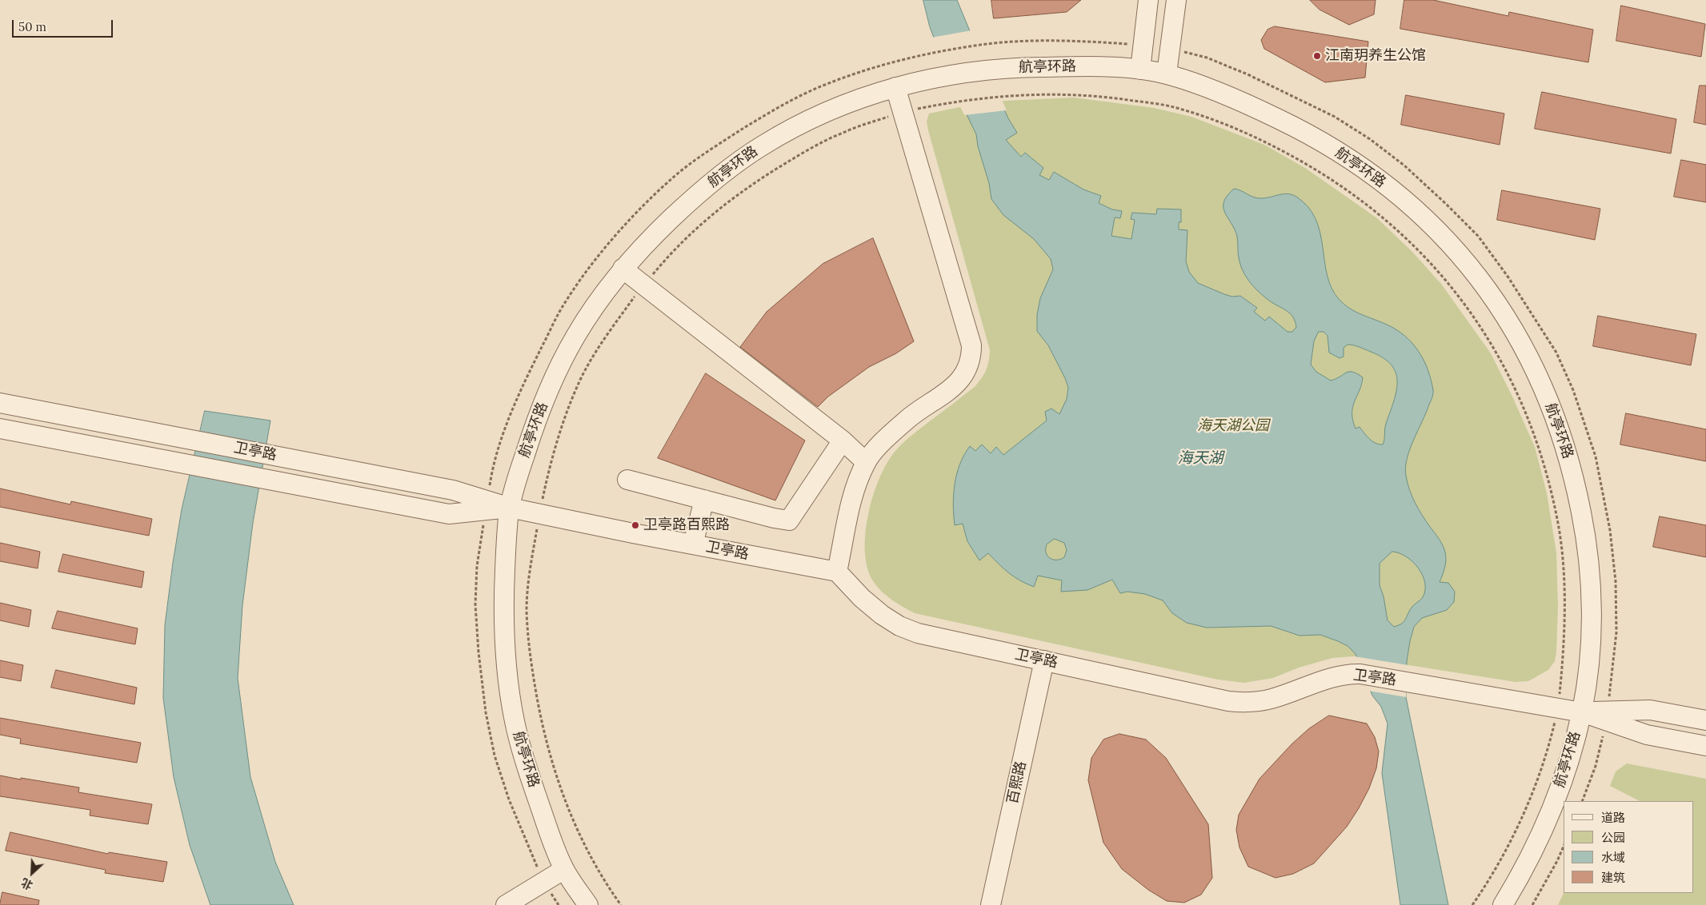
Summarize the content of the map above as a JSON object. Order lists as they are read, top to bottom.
{
  "streets": {
    "street": ["航亭环路", "卫亭路", "百熙路"]
  },
  "crossings": [
    ["航亭环路", "卫亭路"],
    ["卫亭路", "百熙路"]
  ],
  "water": ["海天湖"],
  "parks": ["海天湖公园"],
  "places": ["江南玥养生公馆", "卫亭路百熙路"],
  "legend": [
    "道路",
    "公园",
    "水域",
    "建筑"
  ],
  "scale_bar": "50 m",
  "north": "bottom left"
}
